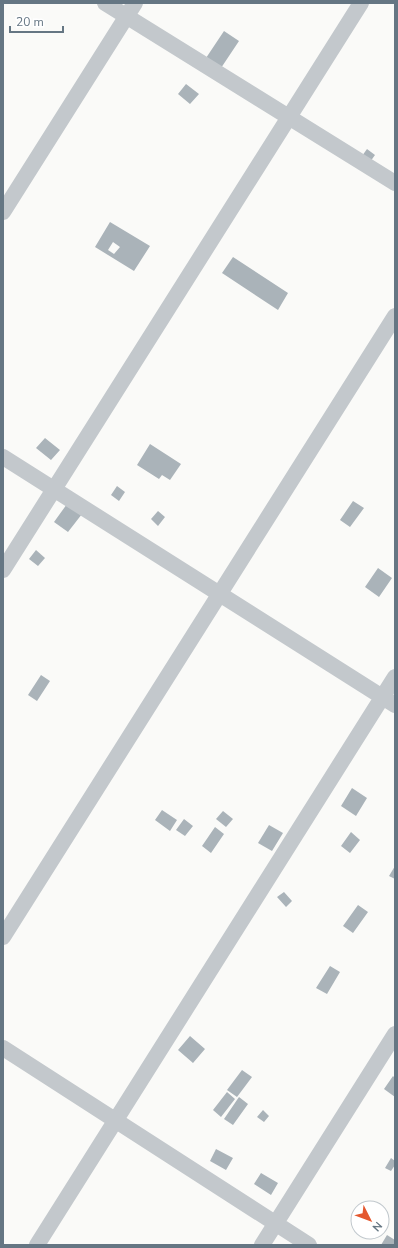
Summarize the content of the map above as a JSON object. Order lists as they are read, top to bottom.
{
  "scale_bar": "20 m",
  "north": "bottom right"
}
